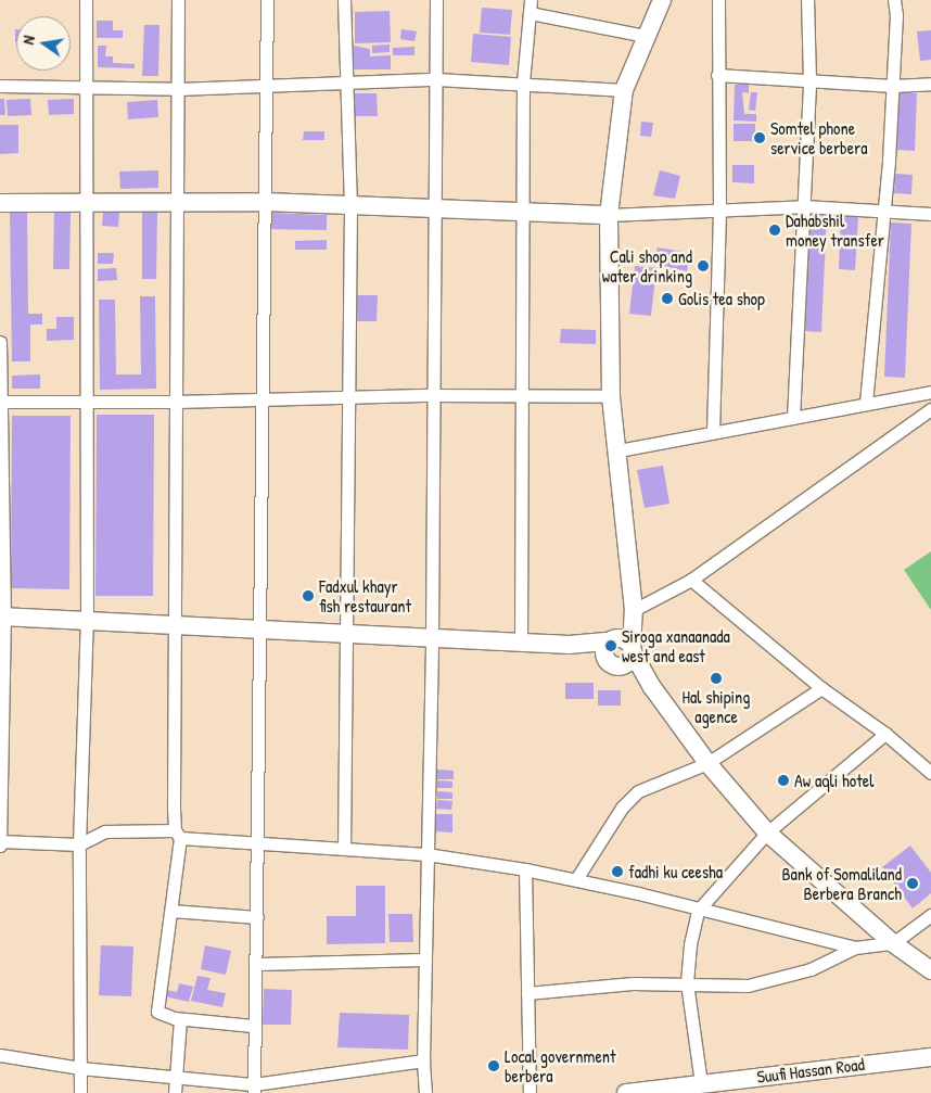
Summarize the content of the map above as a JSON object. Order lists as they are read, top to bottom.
{
  "streets": {
    "street": ["Suufi Hassan Road"]
  },
  "places": [
    "Somtel phone service berbera",
    "Dahabshil money transfer",
    "Cali shop and water drinking",
    "Golis tea shop",
    "Fadxul khayr fish restaurant",
    "Siroga xanaanada west and east",
    "Hal shiping agence",
    "Aw aqli hotel",
    "fadhi ku ceesha",
    "Bank of Somaliland Berbera Branch",
    "Local government berbera"
  ],
  "north": "left"
}
